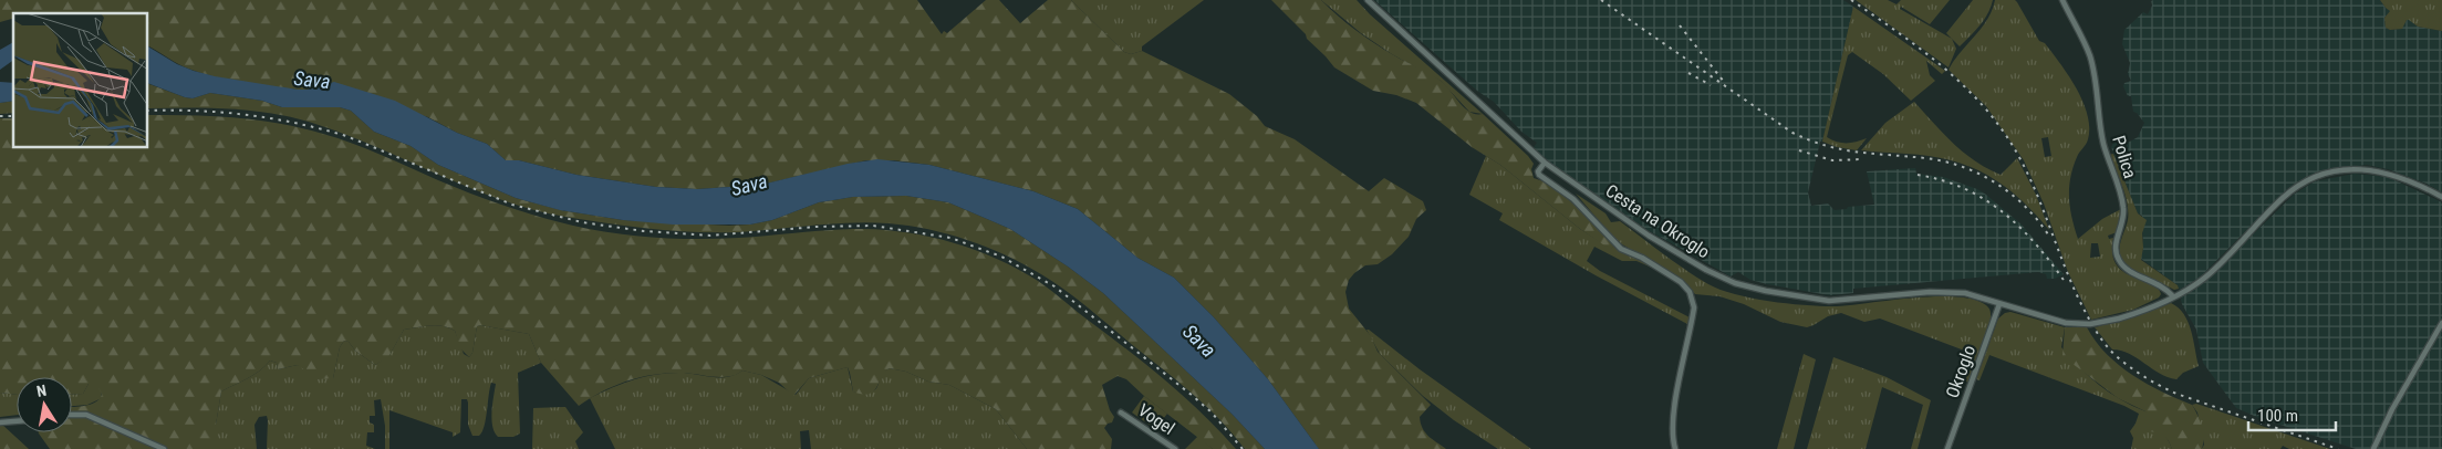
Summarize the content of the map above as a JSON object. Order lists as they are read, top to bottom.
{
  "streets": {
    "street": [
      "Polica",
      "Cesta na Okroglo",
      "Okroglo",
      "Vogel"
    ]
  },
  "crossings": [
    ["Polica", "Cesta na Okroglo"],
    ["Cesta na Okroglo", "Okroglo"]
  ],
  "water": ["Sava"],
  "scale_bar": "100 m",
  "north": "top"
}
